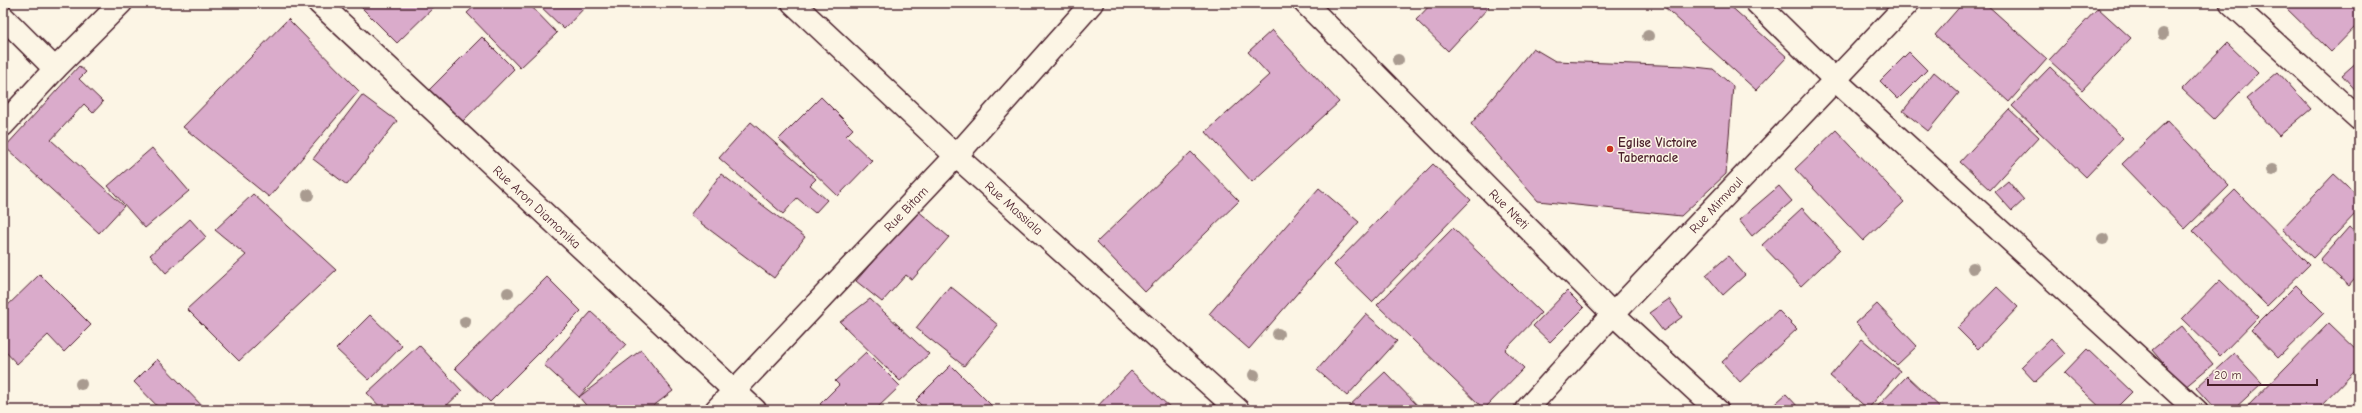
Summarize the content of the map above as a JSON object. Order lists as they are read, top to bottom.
{
  "streets": {
    "street": [
      "Rue Mimvoul",
      "Rue Aron Diamonika",
      "Rue Massiala",
      "Rue Bitam",
      "Rue Nteti"
    ]
  },
  "crossings": [
    ["Rue Mimvoul", "Rue Nteti"],
    ["Rue Aron Diamonika", "Rue Bitam"],
    ["Rue Massiala", "Rue Bitam"]
  ],
  "places": ["Eglise Victoire Tabernacle"],
  "scale_bar": "20 m"
}
